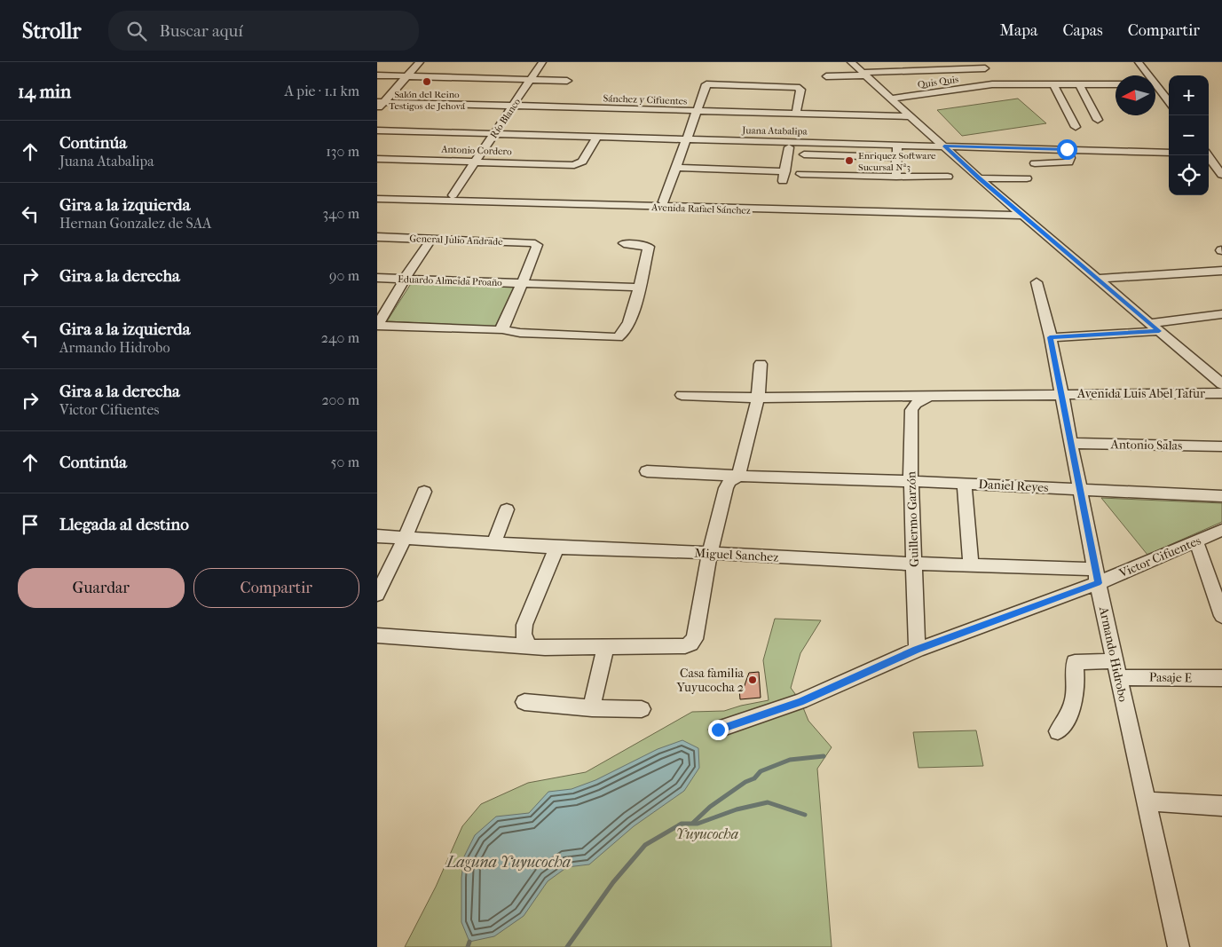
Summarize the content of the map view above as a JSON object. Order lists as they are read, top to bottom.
{
  "streets": {
    "street": [
      "Quis Quis",
      "Sánchez y Cifuentes",
      "Río Blanco",
      "Juana Atabalipa",
      "Antonio Cordero",
      "Avenida Rafael Sánchez",
      "General Julio Andrade",
      "Eduardo Almeida Proaño",
      "Avenida Luis Abel Tafur",
      "Antonio Salas",
      "Daniel Reyes",
      "Guillermo Garzón",
      "Miguel Sanchez",
      "Victor Cifuentes",
      "Armando Hidrobo",
      "Pasaje E"
    ]
  },
  "crossings": [
    ["Sánchez y Cifuentes", "Río Blanco"],
    ["Río Blanco", "Juana Atabalipa"],
    ["Río Blanco", "Antonio Cordero"],
    ["Río Blanco", "Avenida Rafael Sánchez"],
    ["Juana Atabalipa", "Antonio Cordero"],
    ["General Julio Andrade", "Eduardo Almeida Proaño"],
    ["Avenida Luis Abel Tafur", "Guillermo Garzón"],
    ["Avenida Luis Abel Tafur", "Armando Hidrobo"],
    ["Antonio Salas", "Armando Hidrobo"],
    ["Daniel Reyes", "Guillermo Garzón"],
    ["Daniel Reyes", "Armando Hidrobo"],
    ["Guillermo Garzón", "Miguel Sanchez"],
    ["Guillermo Garzón", "Victor Cifuentes"],
    ["Miguel Sanchez", "Victor Cifuentes"],
    ["Miguel Sanchez", "Armando Hidrobo"],
    ["Victor Cifuentes", "Armando Hidrobo"],
    ["Armando Hidrobo", "Pasaje E"]
  ],
  "water": ["Laguna Yuyucocha"],
  "parks": ["Yuyucocha"],
  "places": ["Salón del Reino Testigos de Jehová", "Enriquez Software Sucursal Nª3", "Casa familia Yuyucocha 2"],
  "north": "left",
  "page": {
    "header": "Strollr",
    "search": "Buscar aquí",
    "nav": ["Mapa", "Capas", "Compartir"],
    "heading": ["14 min", "A pie · 1.1 km"],
    "map_buttons": ["+", "−"],
    "list": [
      ["Continúa", "Juana Atabalipa", "130 m"],
      ["Gira a la izquierda", "Hernan Gonzalez de SAA", "340 m"],
      ["Gira a la derecha", "90 m"],
      ["Gira a la izquierda", "Armando Hidrobo", "240 m"],
      ["Gira a la derecha", "Victor Cifuentes", "200 m"],
      ["Continúa", "50 m"],
      "Llegada al destino"
    ],
    "buttons": ["Guardar", "Compartir"]
  }
}
